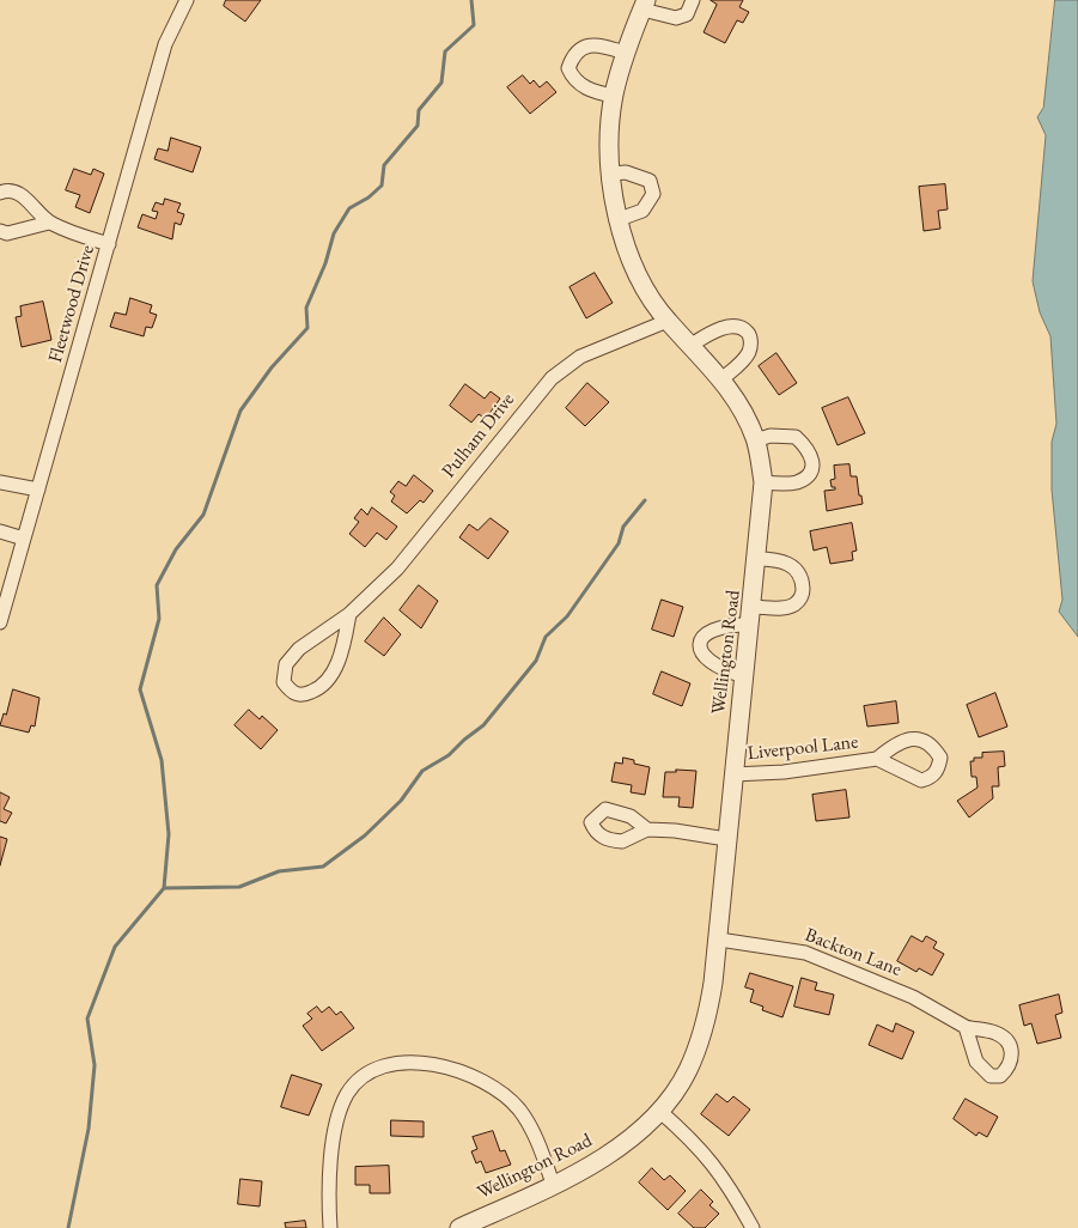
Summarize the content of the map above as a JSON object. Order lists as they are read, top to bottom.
{
  "streets": {
    "street": [
      "Fleetwood Drive",
      "Pulham Drive",
      "Wellington Road",
      "Liverpool Lane",
      "Backton Lane"
    ]
  },
  "crossings": [
    ["Pulham Drive", "Wellington Road"],
    ["Wellington Road", "Liverpool Lane"],
    ["Wellington Road", "Backton Lane"]
  ]
}
